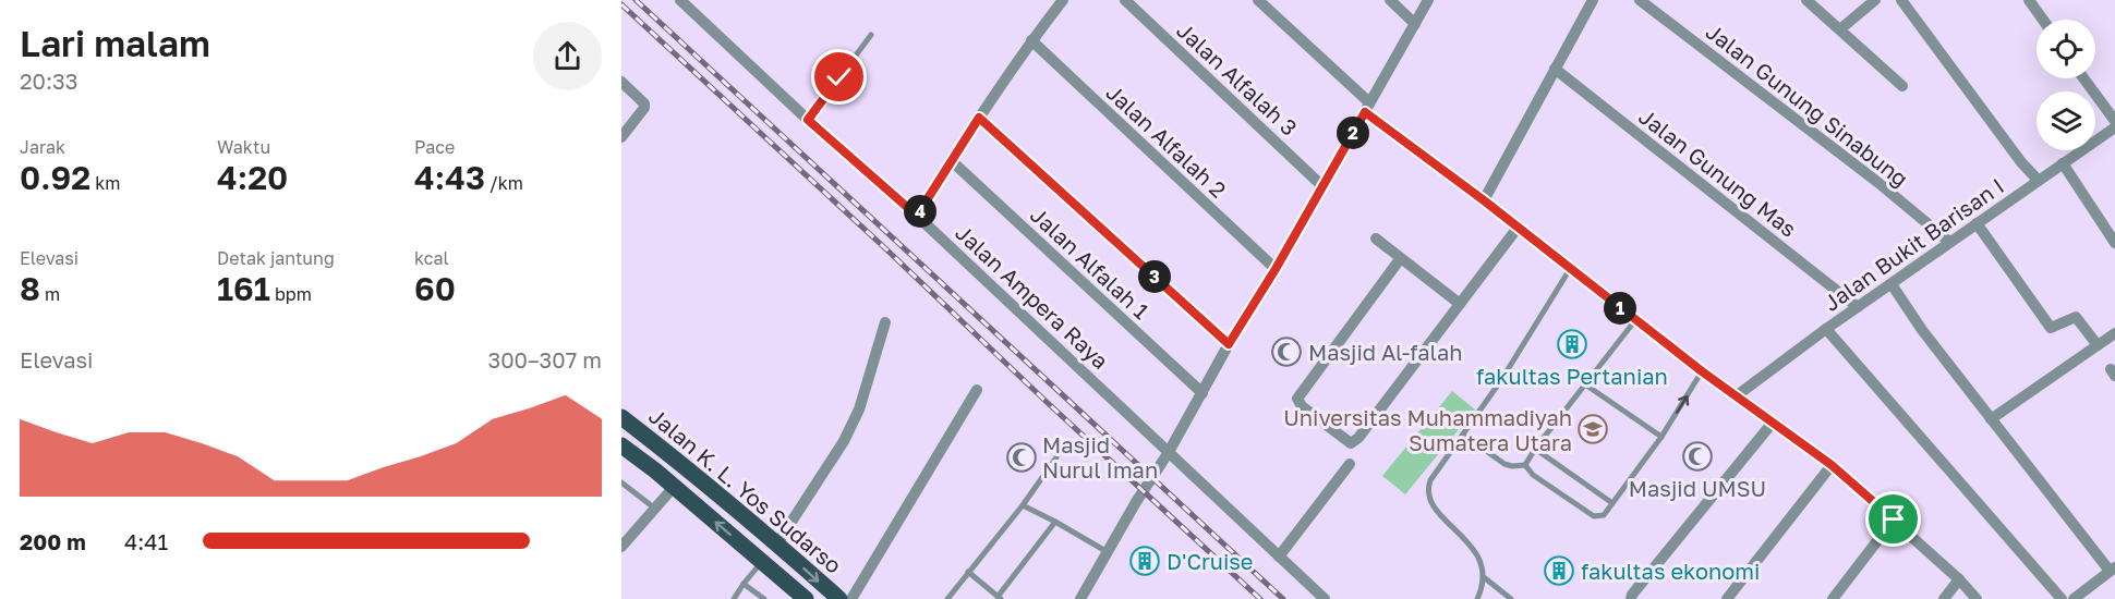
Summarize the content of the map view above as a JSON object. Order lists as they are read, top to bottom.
{
  "streets": {
    "main road": ["Jalan K. L. Yos Sudarso"],
    "street": [
      "Jalan Alfalah 3",
      "Jalan Gunung Sinabung",
      "Jalan Alfalah 2",
      "Jalan Gunung Mas",
      "Jalan Bukit Barisan I",
      "Jalan Alfalah 1",
      "Jalan Ampera Raya"
    ]
  },
  "crossings": [
    ["Jalan Gunung Sinabung", "Jalan Bukit Barisan I"],
    ["Jalan Gunung Mas", "Jalan Bukit Barisan I"]
  ],
  "places": {
    "building": ["fakultas Pertanian", "D'Cruise", "fakultas ekonomi"],
    "mosque": ["Masjid Al-falah", "Masjid UMSU", "Masjid Nurul Iman"],
    "school or university": ["Universitas Muhammadiyah Sumatera Utara"]
  },
  "page": {
    "heading": ["Lari malam", "20:33"],
    "stats": [
      ["Jarak", "0.92 km"],
      ["Waktu", "4:20"],
      ["Pace", "4:43 /km"],
      ["Elevasi", "8 m"],
      ["Detak jantung", "161 bpm"],
      ["kcal", "60"]
    ],
    "pins": [
      "2",
      "4",
      "3",
      "1"
    ],
    "chart": ["Elevasi", "300–307 m"],
    "list": [
      {
        "name": "200 m",
        "note": "4:41"
      }
    ]
  }
}
